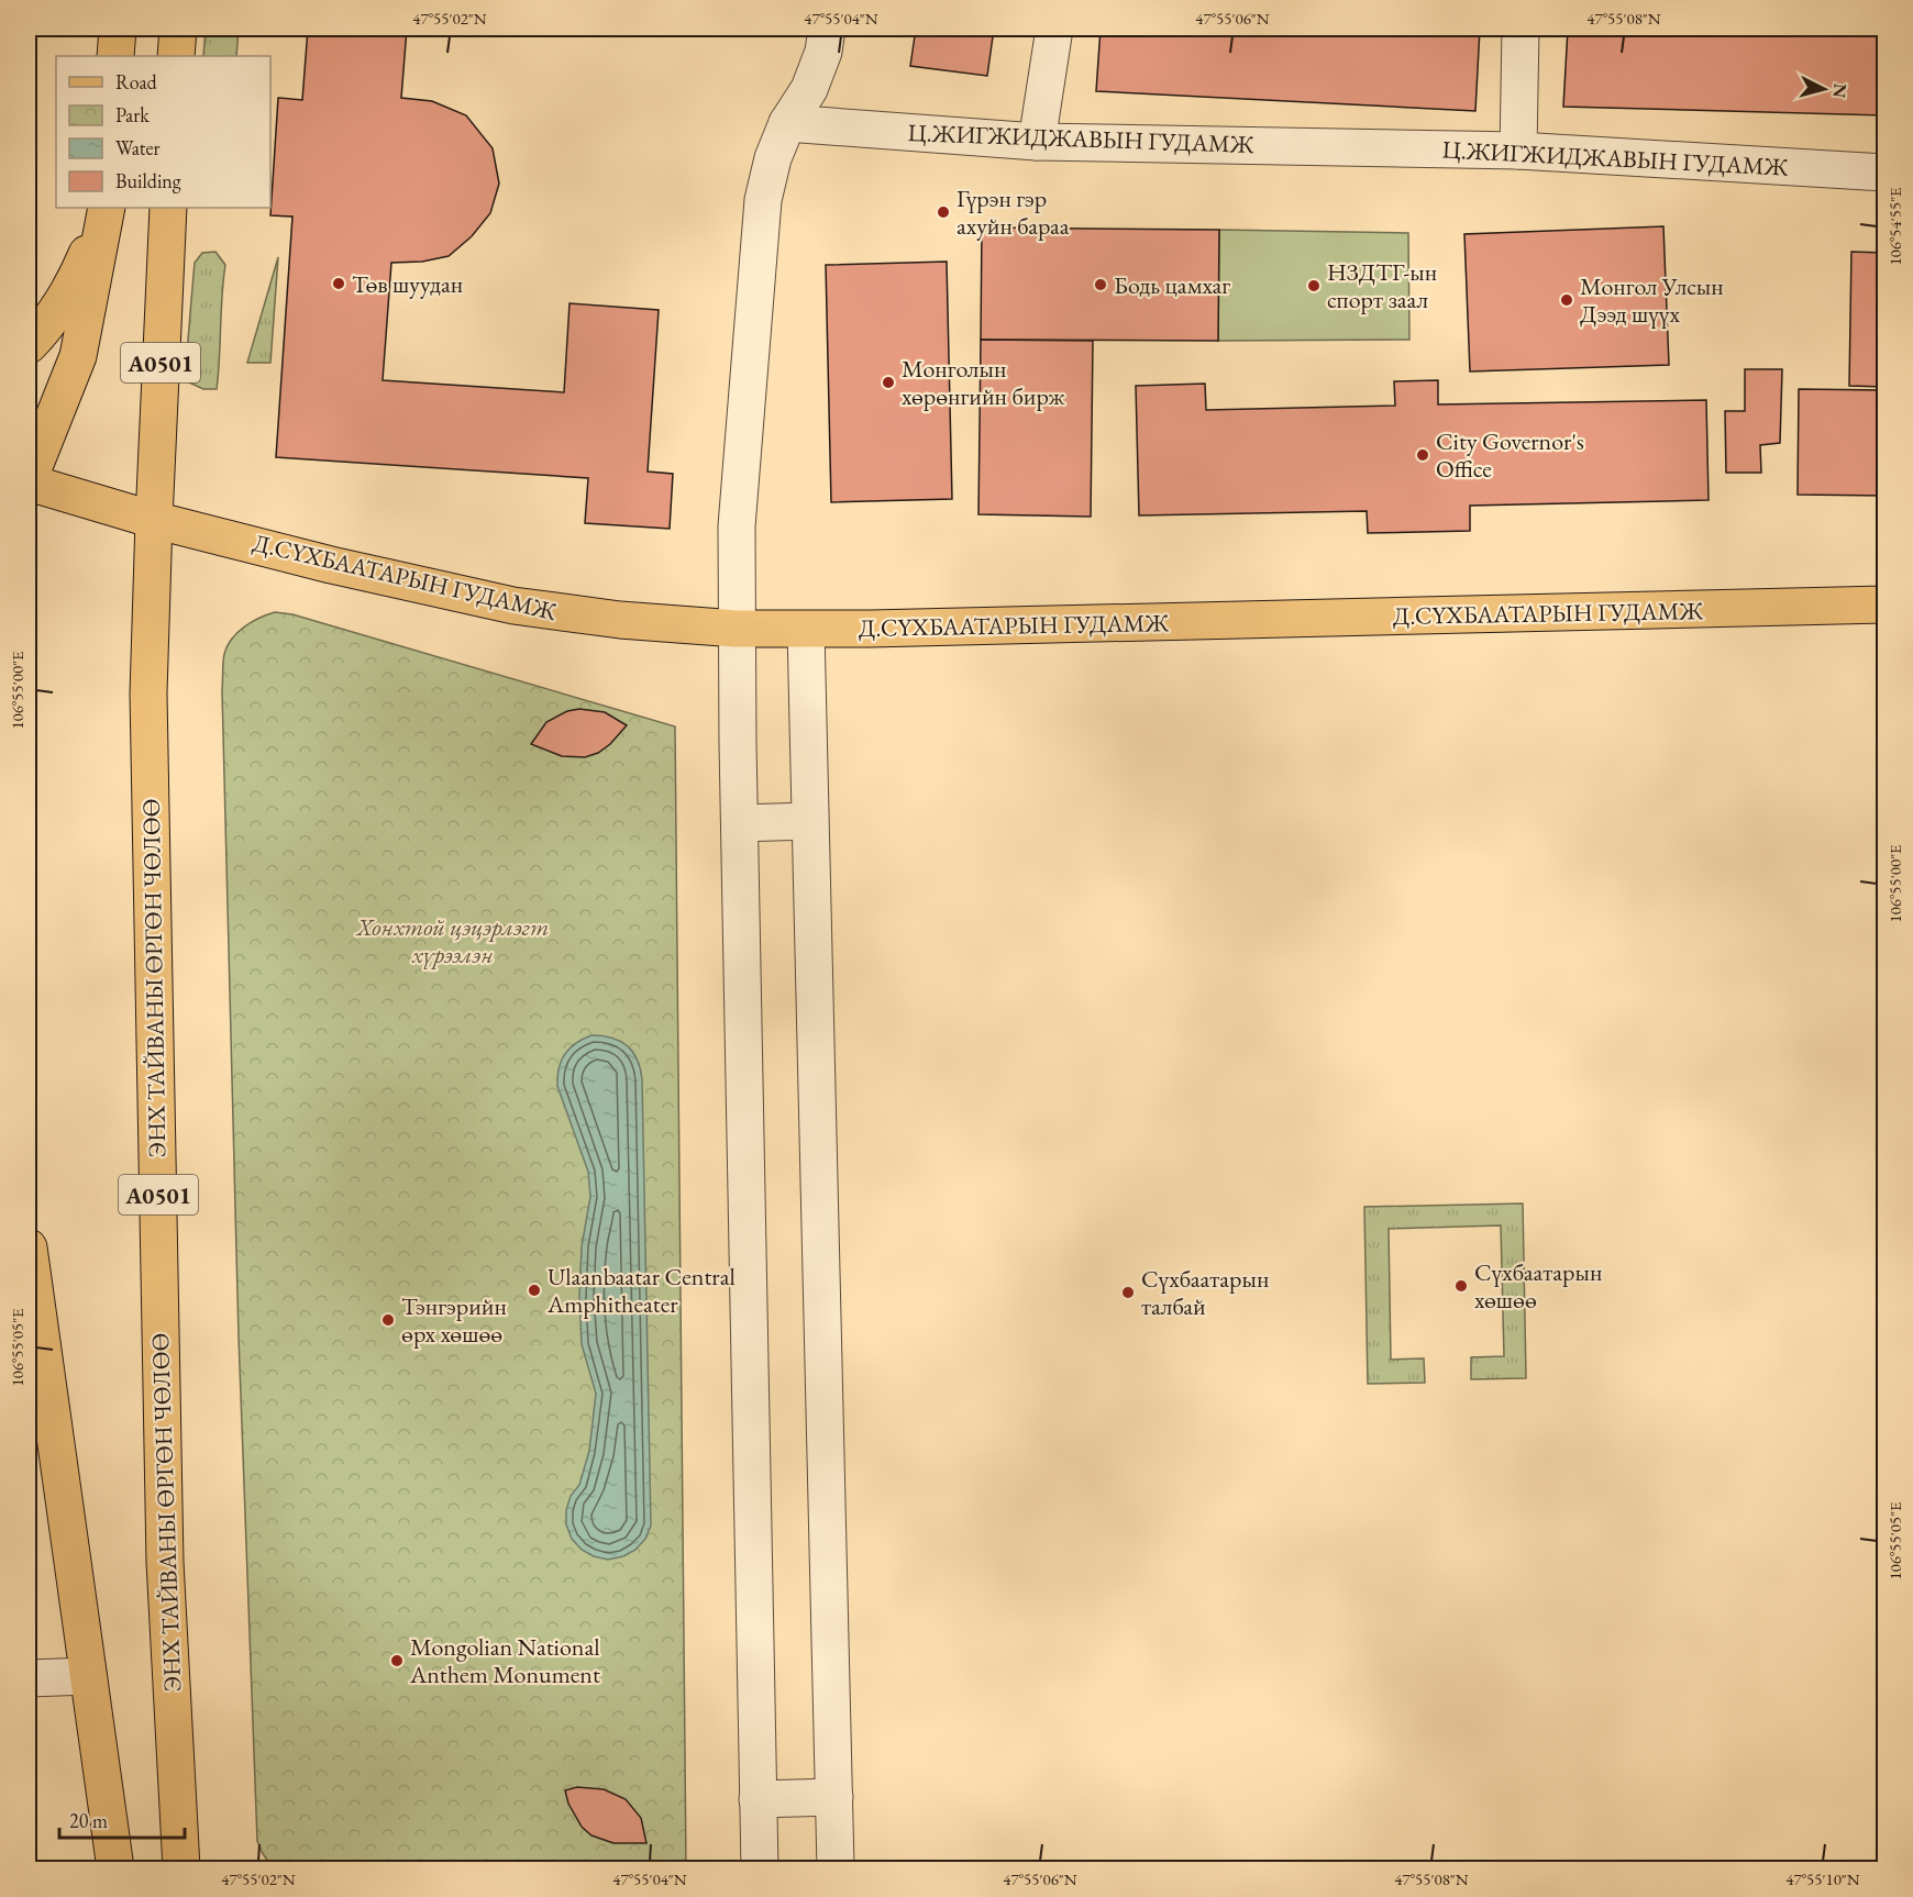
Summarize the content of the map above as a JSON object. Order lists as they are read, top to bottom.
{
  "streets": {
    "main road": ["A0501", "Д.СҮХБААТАРЫН ГУДАМЖ", "ЭНХ ТАЙВАНЫ ӨРГӨН ЧӨЛӨӨ"],
    "street": ["Ц.ЖИГЖИДЖАВЫН ГУДАМЖ"]
  },
  "crossings": [
    ["Д.СҮХБААТАРЫН ГУДАМЖ", "ЭНХ ТАЙВАНЫ ӨРГӨН ЧӨЛӨӨ"]
  ],
  "parks": ["Хонхтой цэцэрлэгт хүрээлэн"],
  "places": [
    "Гүрэн гэр ахуйн бараа",
    "Төв шуудан",
    "Бодь цамхаг",
    "НЗДТГ-ын спорт заал",
    "Монгол Улсын Дээд шүүх",
    "Монголын хөрөнгийн бирж",
    "City Governor's Office",
    "Сүхбаатарын хөшөө",
    "Ulaanbaatar Central Amphitheater",
    "Сүхбаатарын талбай",
    "Тэнгэрийн өрх хөшөө",
    "Mongolian National Anthem Monument"
  ],
  "legend": [
    "Road",
    "Park",
    "Water",
    "Building"
  ],
  "scale_bar": "20 m",
  "north": "right",
  "coordinates": [
    "47°55'02\"N",
    "47°55'04\"N",
    "47°55'06\"N",
    "47°55'08\"N",
    "106°54'55\"E",
    "106°55'00\"E",
    "106°55'05\"E",
    "47°55'10\"N"
  ]
}
